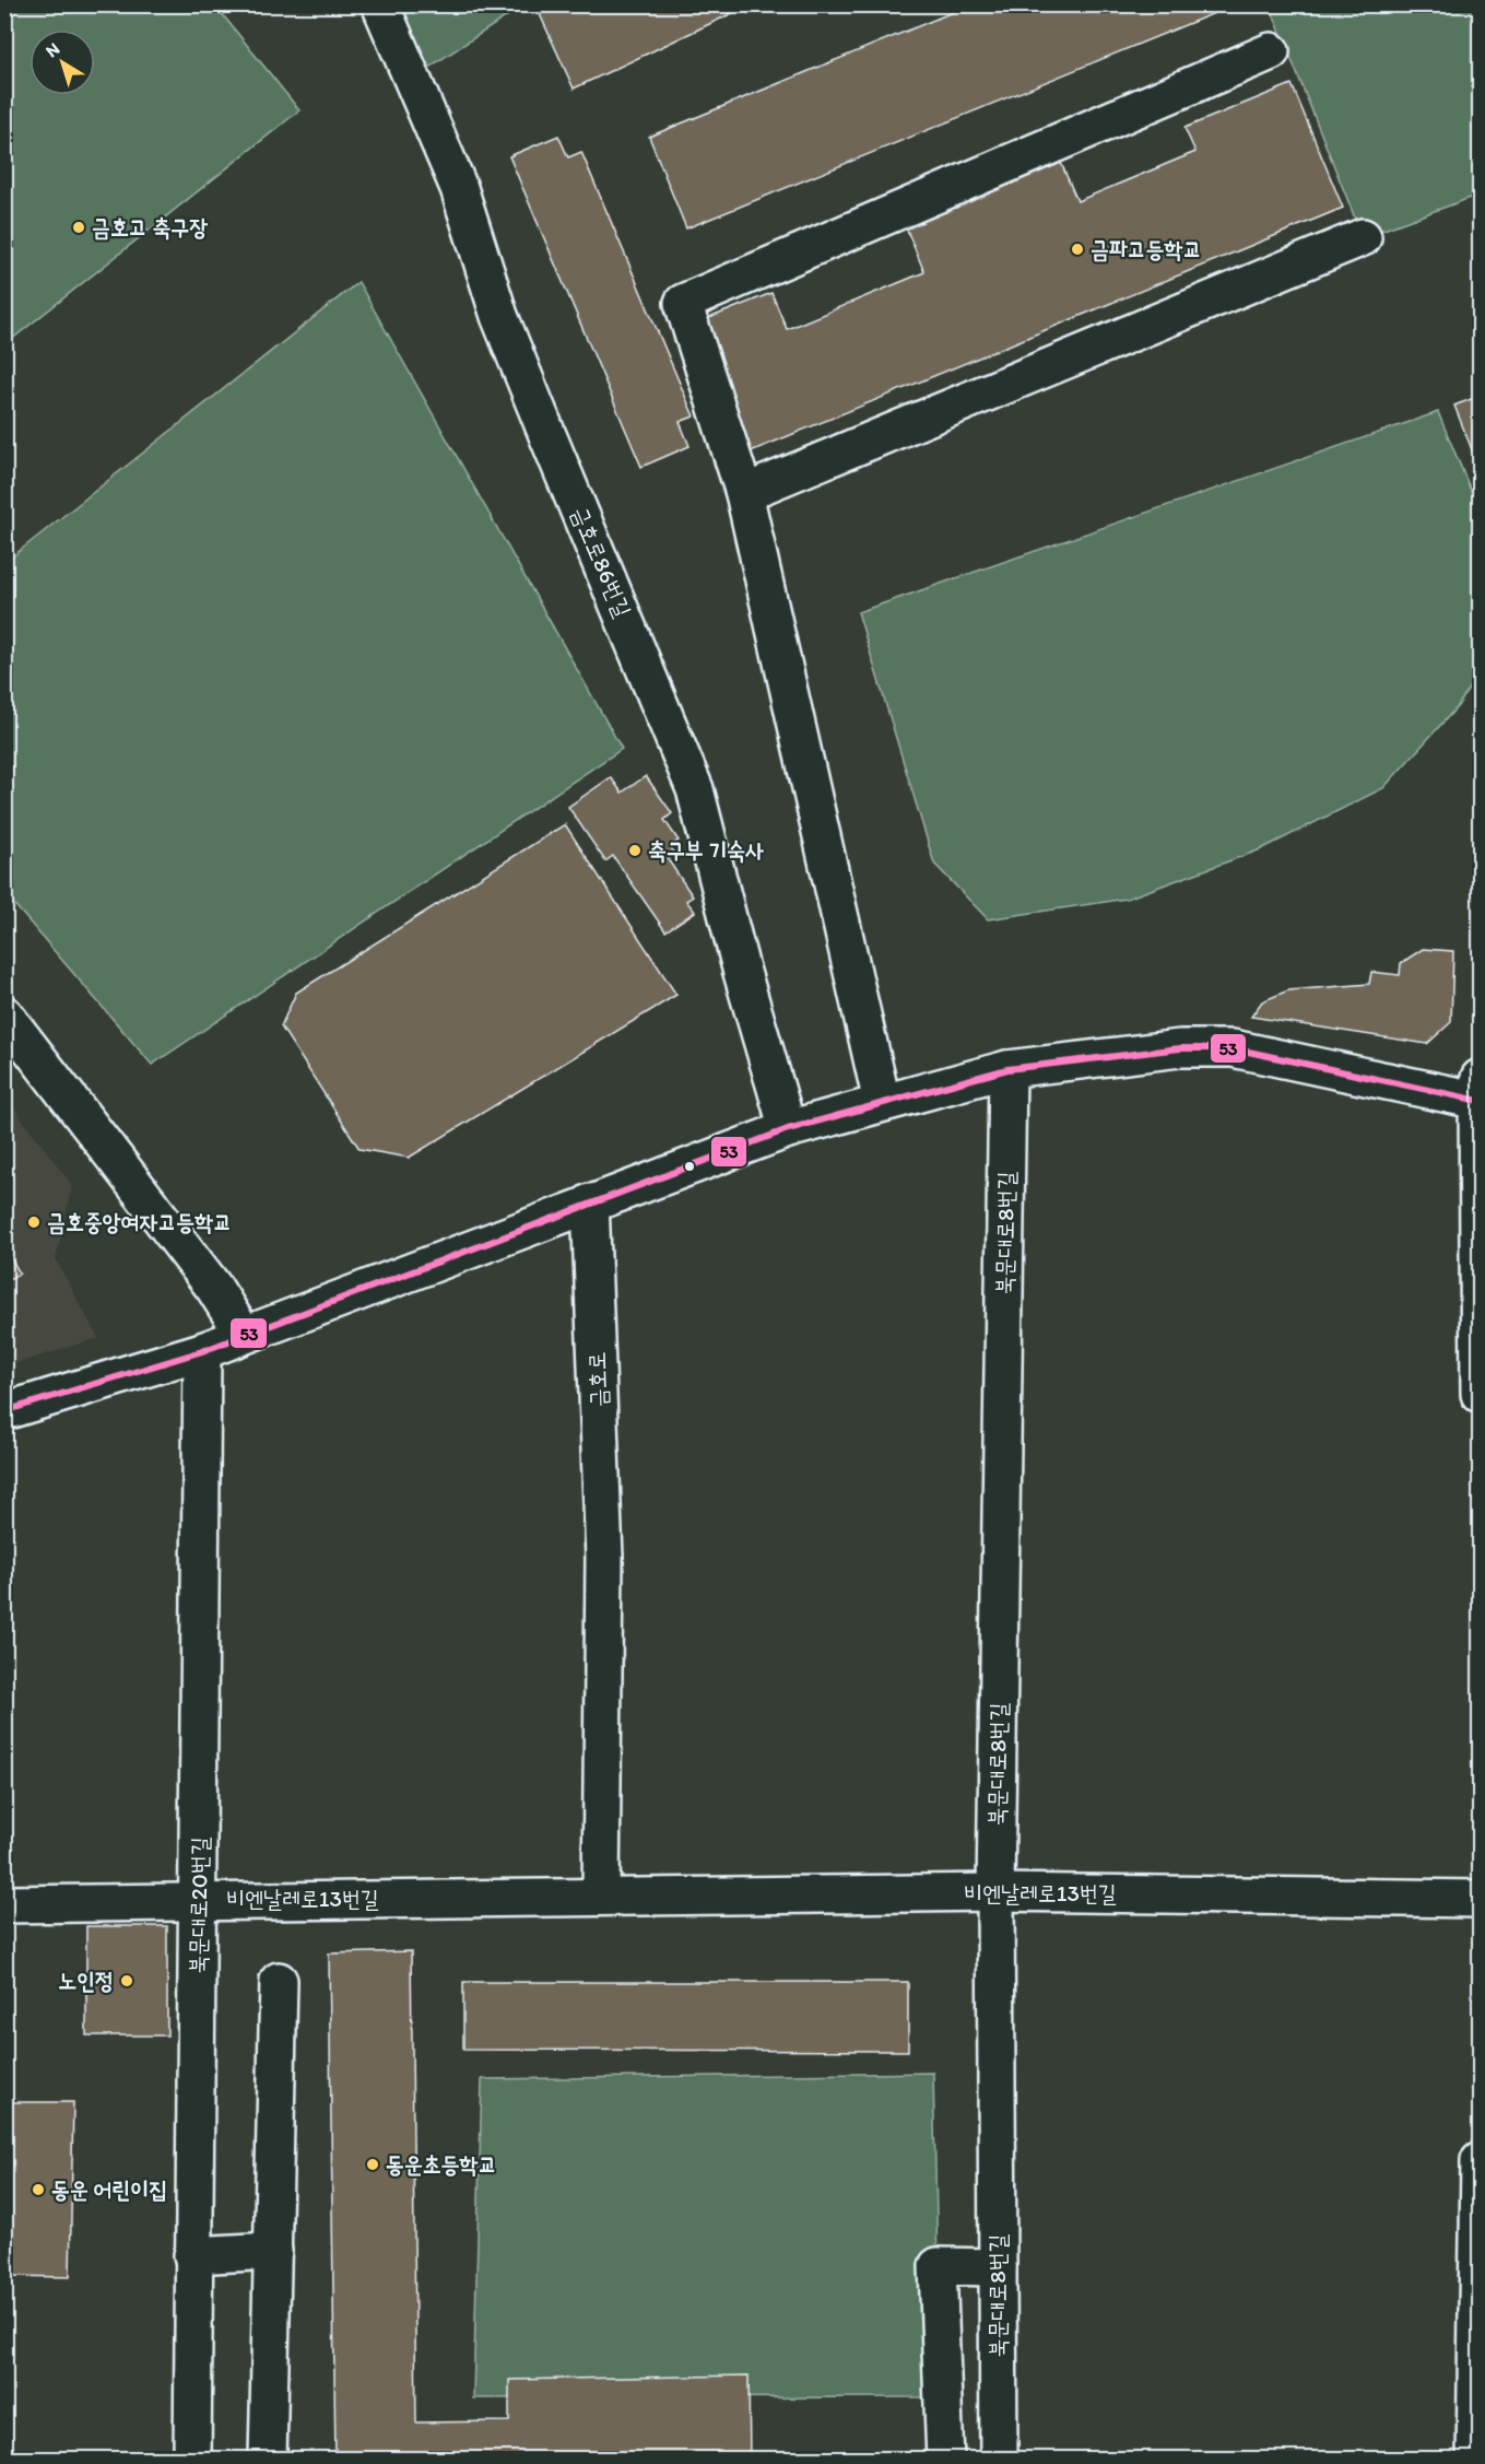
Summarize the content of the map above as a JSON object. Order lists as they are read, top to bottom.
{
  "streets": {
    "street": [
      "금호로86번길",
      "북문대로8번길",
      "금호로",
      "비엔날레로13번길",
      "북문대로20번길"
    ]
  },
  "crossings": [
    ["북문대로8번길", "비엔날레로13번길"],
    ["금호로", "비엔날레로13번길"],
    ["비엔날레로13번길", "북문대로20번길"]
  ],
  "places": [
    "금호고 축구장",
    "금파고등학교",
    "축구부 기숙사",
    "금호중앙여자고등학교",
    "노인정",
    "동운초등학교",
    "동운 어린이집"
  ],
  "lines": ["transit line 53"],
  "north": "top left"
}
